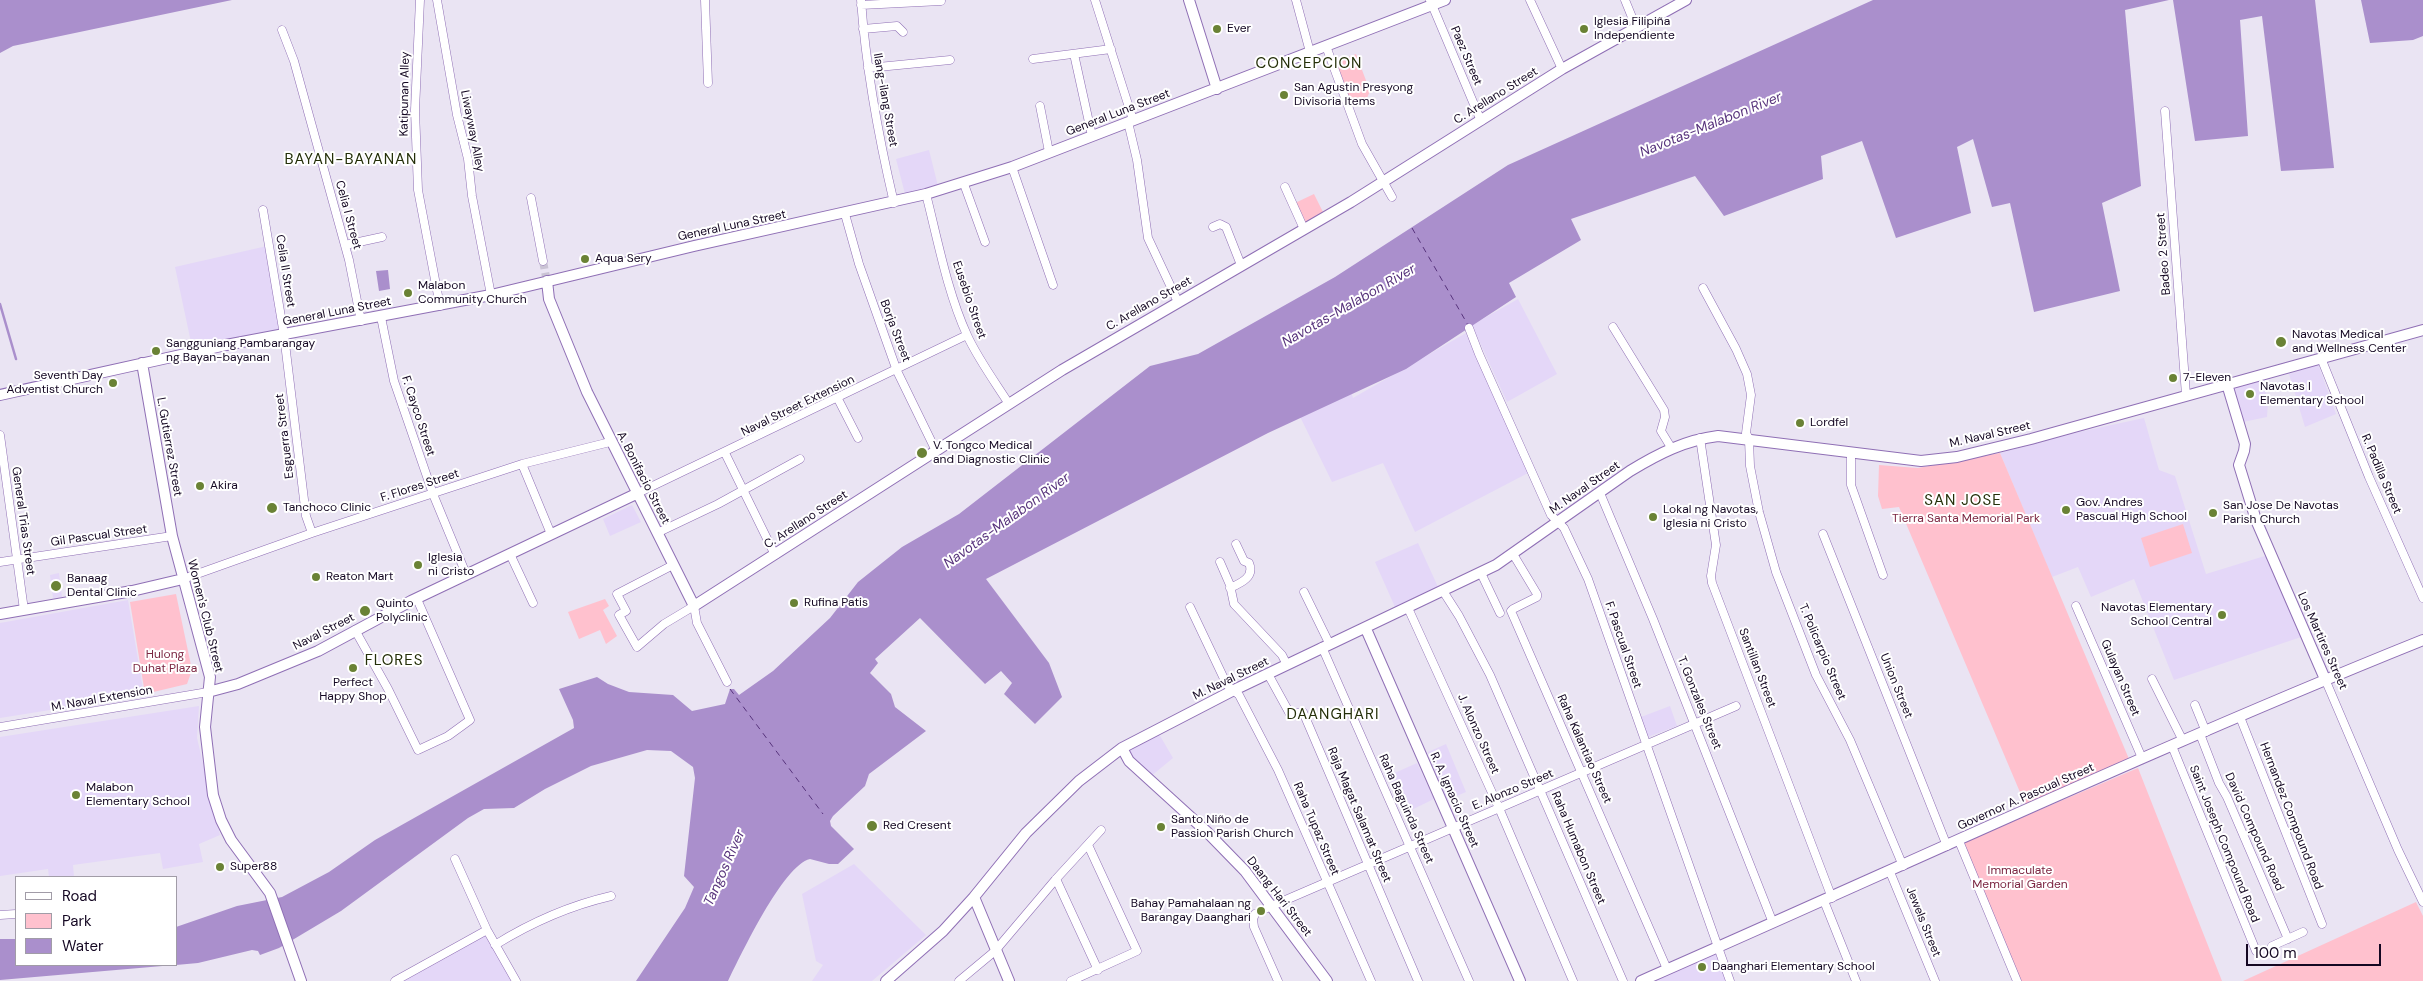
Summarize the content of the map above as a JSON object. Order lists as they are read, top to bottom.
{
  "streets": {
    "main road": [
      "C. Arellano Street",
      "General Luna Street",
      "M. Naval Street",
      "L. Gutierrez Street",
      "A. Bonifacio Street",
      "Women's Club Street",
      "Naval Street",
      "Los Martires Street",
      "Governor A. Pascual Street",
      "R. A. Ignacio Street",
      "Daang Hari Street"
    ],
    "street": [
      "Paez Street",
      "Katipunan Alley",
      "Ilang-ilang Street",
      "Liwayway Alley",
      "Celia I Street",
      "Badeo 2 Street",
      "Celia II Street",
      "Eusebio Street",
      "Borja Street",
      "Naval Street Extension",
      "F. Cayco Street",
      "Esguerra Street",
      "R. Padilla Street",
      "F. Flores Street",
      "General Trias Street",
      "Gil Pascual Street",
      "F. Pascual Street",
      "T. Policarpio Street",
      "Santillan Street",
      "Gulayan Street",
      "Union Street",
      "M. Naval Extension",
      "T. Gonzales Street",
      "J. Alonzo Street",
      "Raha Kalantiao Street",
      "E. Alonzo Street",
      "Raha Baguinda Street",
      "Raja Magat Salamat Street",
      "Hernandez Compound Road",
      "Raha Tupaz Street",
      "David Compound Road",
      "Saint Joseph Compound Road",
      "Raha Humabon Street",
      "Jewels Street"
    ]
  },
  "crossings": [
    ["Paez Street", "C. Arellano Street"],
    ["Paez Street", "General Luna Street"],
    ["Katipunan Alley", "General Luna Street"],
    ["C. Arellano Street", "Eusebio Street"],
    ["C. Arellano Street", "Borja Street"],
    ["C. Arellano Street", "A. Bonifacio Street"],
    ["Ilang-ilang Street", "General Luna Street"],
    ["General Luna Street", "Liwayway Alley"],
    ["General Luna Street", "Celia I Street"],
    ["General Luna Street", "Celia II Street"],
    ["General Luna Street", "Eusebio Street"],
    ["General Luna Street", "Borja Street"],
    ["General Luna Street", "F. Cayco Street"],
    ["General Luna Street", "Esguerra Street"],
    ["General Luna Street", "L. Gutierrez Street"],
    ["General Luna Street", "A. Bonifacio Street"],
    ["Badeo 2 Street", "M. Naval Street"],
    ["Celia II Street", "Esguerra Street"],
    ["Eusebio Street", "Naval Street Extension"],
    ["Borja Street", "Naval Street Extension"],
    ["Naval Street Extension", "A. Bonifacio Street"],
    ["Naval Street Extension", "Naval Street"],
    ["F. Cayco Street", "F. Flores Street"],
    ["F. Cayco Street", "Naval Street"],
    ["M. Naval Street", "R. Padilla Street"],
    ["M. Naval Street", "Los Martires Street"],
    ["M. Naval Street", "F. Pascual Street"],
    ["M. Naval Street", "T. Policarpio Street"],
    ["M. Naval Street", "Santillan Street"],
    ["M. Naval Street", "T. Gonzales Street"],
    ["M. Naval Street", "J. Alonzo Street"],
    ["M. Naval Street", "Raha Kalantiao Street"],
    ["M. Naval Street", "R. A. Ignacio Street"],
    ["M. Naval Street", "Raha Baguinda Street"],
    ["M. Naval Street", "Raja Magat Salamat Street"],
    ["M. Naval Street", "Raha Tupaz Street"],
    ["M. Naval Street", "Raha Humabon Street"],
    ["M. Naval Street", "Daang Hari Street"],
    ["Esguerra Street", "F. Flores Street"],
    ["L. Gutierrez Street", "Gil Pascual Street"],
    ["L. Gutierrez Street", "Women's Club Street"],
    ["A. Bonifacio Street", "F. Flores Street"],
    ["A. Bonifacio Street", "Naval Street"],
    ["F. Flores Street", "Women's Club Street"],
    ["General Trias Street", "Gil Pascual Street"],
    ["Gil Pascual Street", "Women's Club Street"],
    ["Women's Club Street", "Naval Street"],
    ["Women's Club Street", "M. Naval Extension"],
    ["Naval Street", "M. Naval Extension"],
    ["Los Martires Street", "Governor A. Pascual Street"],
    ["F. Pascual Street", "E. Alonzo Street"],
    ["F. Pascual Street", "Governor A. Pascual Street"],
    ["T. Policarpio Street", "Governor A. Pascual Street"],
    ["Santillan Street", "Governor A. Pascual Street"],
    ["Gulayan Street", "Governor A. Pascual Street"],
    ["Union Street", "Governor A. Pascual Street"],
    ["T. Gonzales Street", "E. Alonzo Street"],
    ["T. Gonzales Street", "Governor A. Pascual Street"],
    ["J. Alonzo Street", "E. Alonzo Street"],
    ["Raha Kalantiao Street", "E. Alonzo Street"],
    ["Raha Kalantiao Street", "Governor A. Pascual Street"],
    ["E. Alonzo Street", "R. A. Ignacio Street"],
    ["E. Alonzo Street", "Raha Baguinda Street"],
    ["E. Alonzo Street", "Raja Magat Salamat Street"],
    ["E. Alonzo Street", "Raha Tupaz Street"],
    ["E. Alonzo Street", "Raha Humabon Street"],
    ["E. Alonzo Street", "Daang Hari Street"],
    ["Governor A. Pascual Street", "Hernandez Compound Road"],
    ["Governor A. Pascual Street", "David Compound Road"],
    ["Governor A. Pascual Street", "Saint Joseph Compound Road"],
    ["Governor A. Pascual Street", "Jewels Street"]
  ],
  "districts": [
    "CONCEPCION",
    "BAYAN-BAYANAN",
    "SAN JOSE",
    "FLORES",
    "DAANGHARI"
  ],
  "water": ["Navotas-Malabon River", "Tangos River"],
  "parks": ["Tierra Santa Memorial Park", "Hulong Duhat Plaza", "Immaculate Memorial Garden"],
  "places": [
    "Ever",
    "Iglesia Filipiña Independiente",
    "San Agustin Presyong Divisoria Items",
    "Aqua Sery",
    "Malabon Community Church",
    "Navotas Medical and Wellness Center",
    "Sangguniang Pambarangay ng Bayan-bayanan",
    "7-Eleven",
    "Seventh Day Adventist Church",
    "Navotas I Elementary School",
    "Lordfel",
    "V. Tongco Medical and Diagnostic Clinic",
    "Akira",
    "Tanchoco Clinic",
    "Gov. Andres Pascual High School",
    "San Jose De Navotas Parish Church",
    "Lokal ng Navotas, Iglesia ni Cristo",
    "Iglesia ni Cristo",
    "Reaton Mart",
    "Banaag Dental Clinic",
    "Rufina Patis",
    "Quinto Polyclinic",
    "Navotas Elementary School Central",
    "Perfect Happy Shop",
    "Malabon Elementary School",
    "Red Cresent",
    "Santo Niño de Passion Parish Church",
    "Super88",
    "Bahay Pamahalaan ng Barangay Daanghari",
    "Daanghari Elementary School"
  ],
  "legend": ["Road", "Park", "Water"],
  "scale_bar": "100 m"
}
